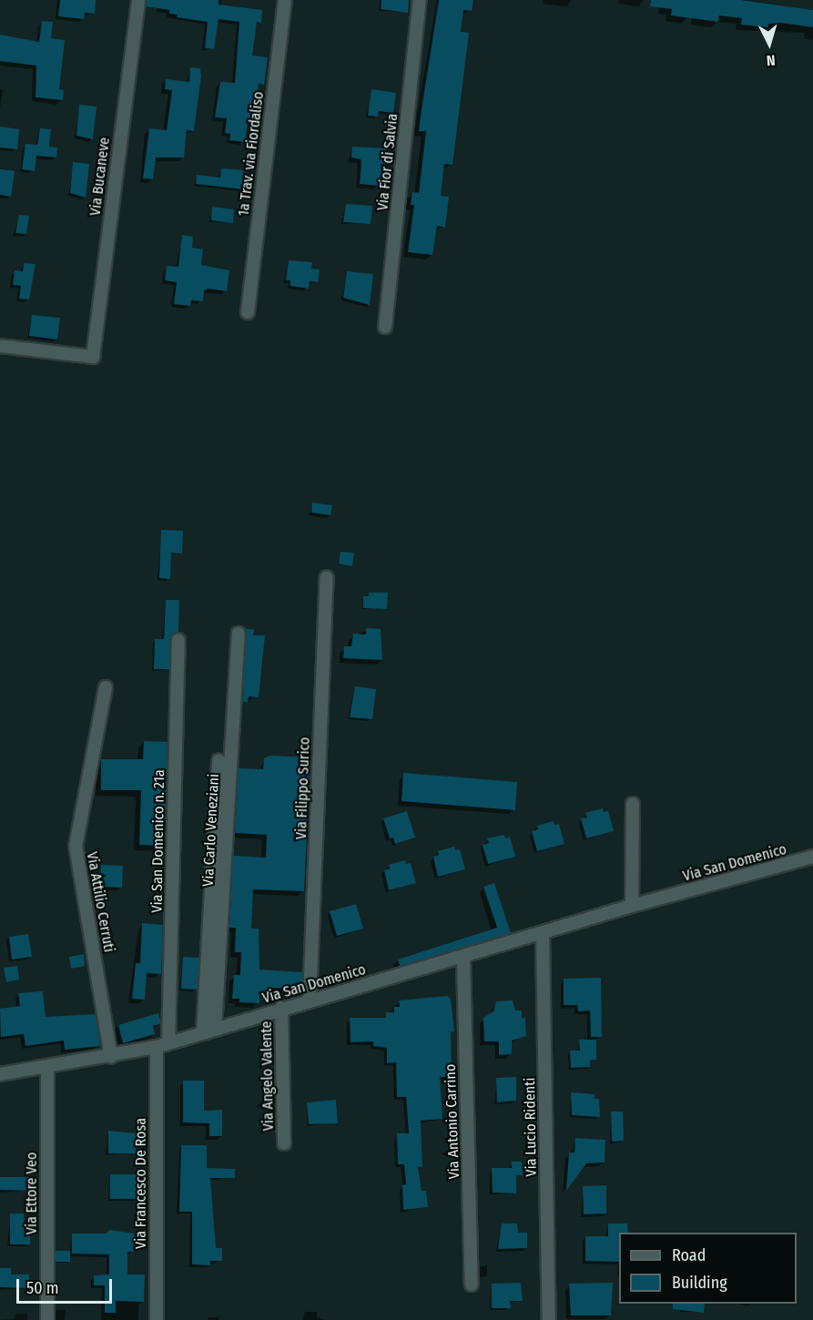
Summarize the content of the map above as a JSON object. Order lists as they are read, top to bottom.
{
  "streets": {
    "street": [
      "1a Trav. via Fiordaliso",
      "Via Fior di Salvia",
      "Via Bucaneve",
      "Via Filippo Surico",
      "Via Carlo Veneziani",
      "Via San Domenico n. 21a",
      "Via San Domenico",
      "Via Attilio Cerruti",
      "Via Angelo Valente",
      "Via Antonio Carrino",
      "Via Lucio Ridenti",
      "Via Francesco De Rosa",
      "Via Ettore Veo"
    ]
  },
  "crossings": [
    ["Via Filippo Surico", "Via San Domenico"],
    ["Via Carlo Veneziani", "Via San Domenico"],
    ["Via San Domenico n. 21a", "Via San Domenico"],
    ["Via San Domenico", "Via Attilio Cerruti"],
    ["Via San Domenico", "Via Angelo Valente"],
    ["Via San Domenico", "Via Antonio Carrino"],
    ["Via San Domenico", "Via Lucio Ridenti"],
    ["Via San Domenico", "Via Francesco De Rosa"],
    ["Via San Domenico", "Via Ettore Veo"]
  ],
  "legend": ["Road", "Building"],
  "scale_bar": "50 m",
  "north": "bottom"
}
